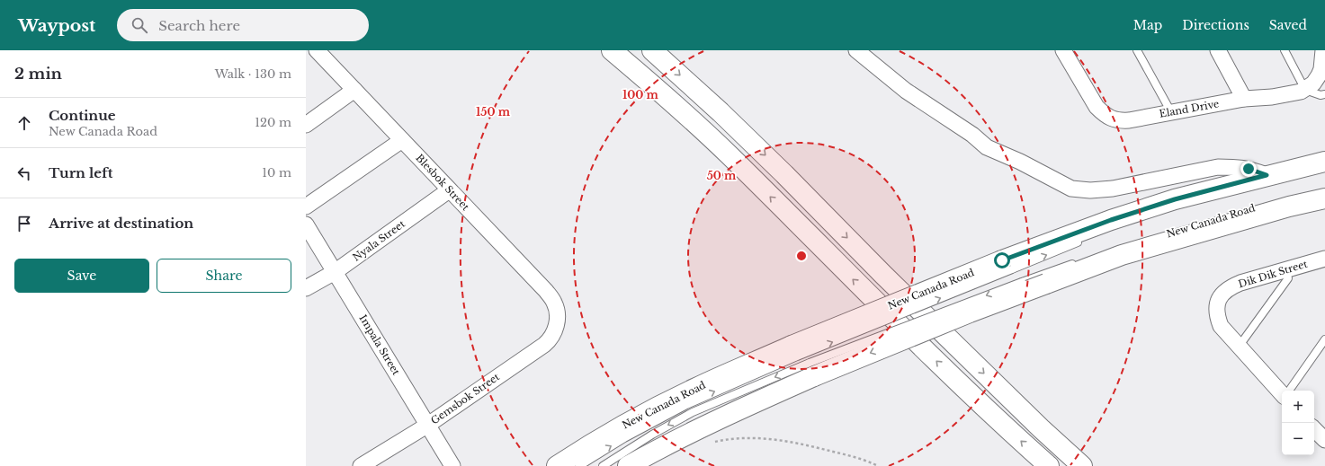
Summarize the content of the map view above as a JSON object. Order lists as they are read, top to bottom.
{
  "streets": {
    "main road": ["New Canada Road"],
    "street": [
      "Eland Drive",
      "Blesbok Street",
      "Nyala Street",
      "Dik Dik Street",
      "Impala Street",
      "Gemsbok Street"
    ]
  },
  "crossings": [
    ["Blesbok Street", "Nyala Street"],
    ["Blesbok Street", "Gemsbok Street"],
    ["Nyala Street", "Impala Street"],
    ["Impala Street", "Gemsbok Street"]
  ],
  "page": {
    "header": "Waypost",
    "search": "Search here",
    "nav": ["Map", "Directions", "Saved"],
    "heading": ["2 min", "Walk · 130 m"],
    "list": [
      ["Continue", "New Canada Road", "120 m"],
      ["Turn left", "10 m"],
      "Arrive at destination"
    ],
    "buttons": ["Save", "Share"],
    "map_buttons": ["+", "−"]
  },
  "rings": ["100 m", "150 m", "50 m"]
}
